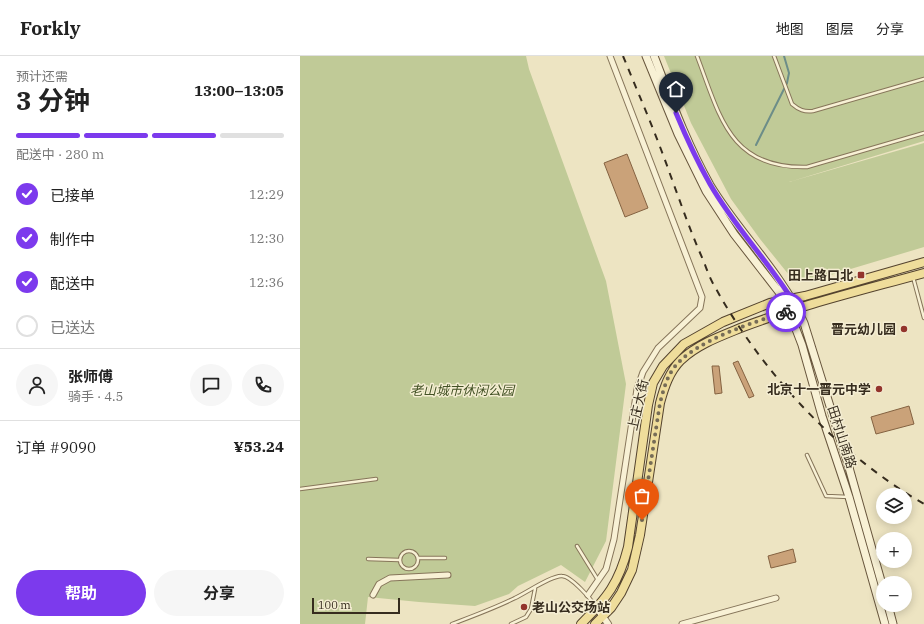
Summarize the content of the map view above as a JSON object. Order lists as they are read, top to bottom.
{
  "streets": {
    "main road": ["上庄大街", "田村山南路"]
  },
  "crossings": [
    ["上庄大街", "田村山南路"]
  ],
  "parks": ["老山城市休闲公园"],
  "places": {
    "transit": ["田上路口北"],
    "other": ["晋元幼儿园", "北京十一晋元中学", "老山公交场站"]
  },
  "scale_bar": "100 m",
  "page": {
    "header": "Forkly",
    "nav": ["地图", "图层", "分享"],
    "heading": ["3 分钟", "预计还需", "13:00–13:05"],
    "panel": [
      "张师傅",
      "骑手 · 4.5",
      "订单 #9090",
      "¥53.24"
    ],
    "bar": "配送中 · 280 m",
    "list": [
      ["已接单", "12:29"],
      ["制作中", "12:30"],
      ["配送中", "12:36"],
      "已送达"
    ],
    "map_buttons": ["+", "−"],
    "buttons": ["帮助", "分享"],
    "scale": "100 m"
  }
}
